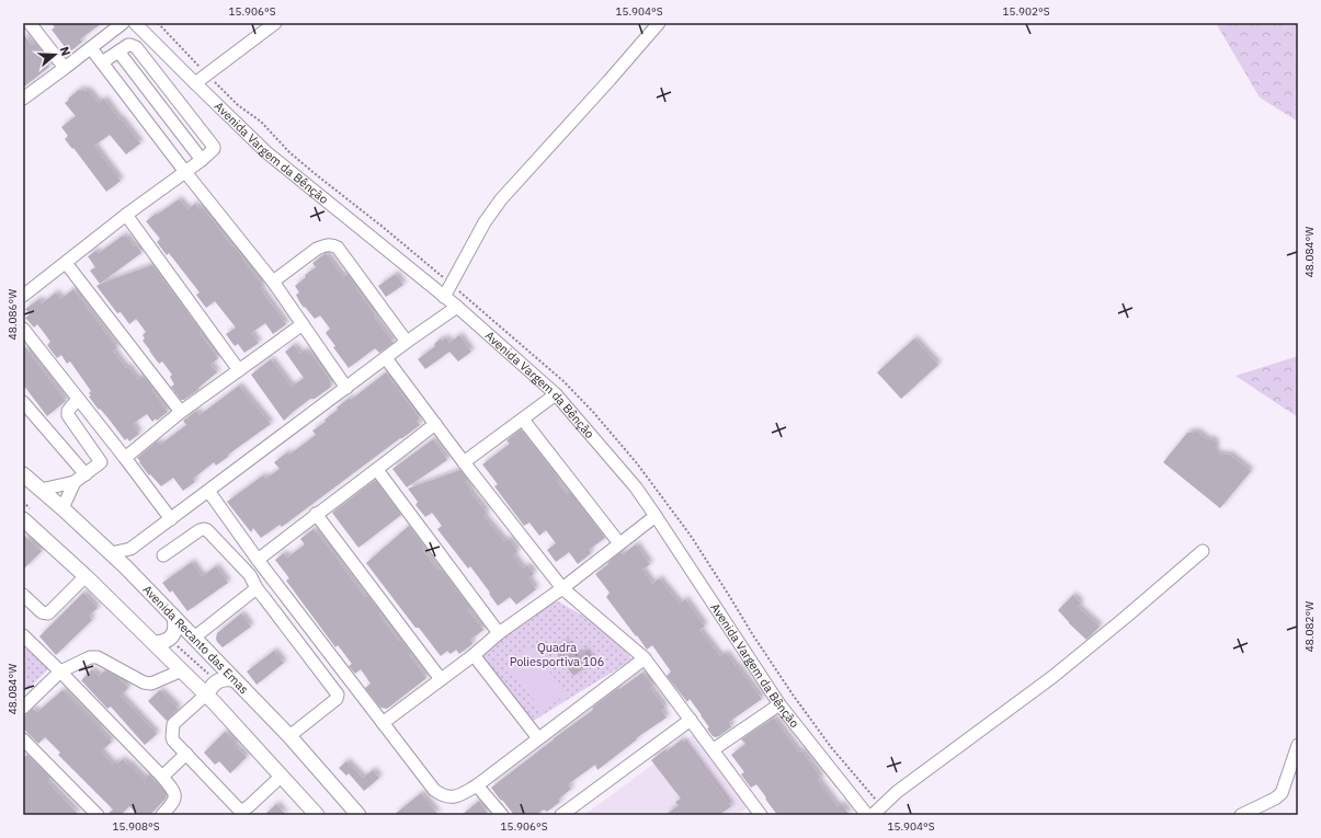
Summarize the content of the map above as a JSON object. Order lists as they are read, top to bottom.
{
  "streets": {
    "main road": ["Avenida Recanto das Emas"],
    "street": ["Avenida Vargem da Bênção"]
  },
  "parks": ["Quadra Poliesportiva 106"],
  "north": "right",
  "coordinates": [
    "15.906°S",
    "15.904°S",
    "15.902°S",
    "48.084°W",
    "48.086°W",
    "48.082°W",
    "15.908°S"
  ]
}
